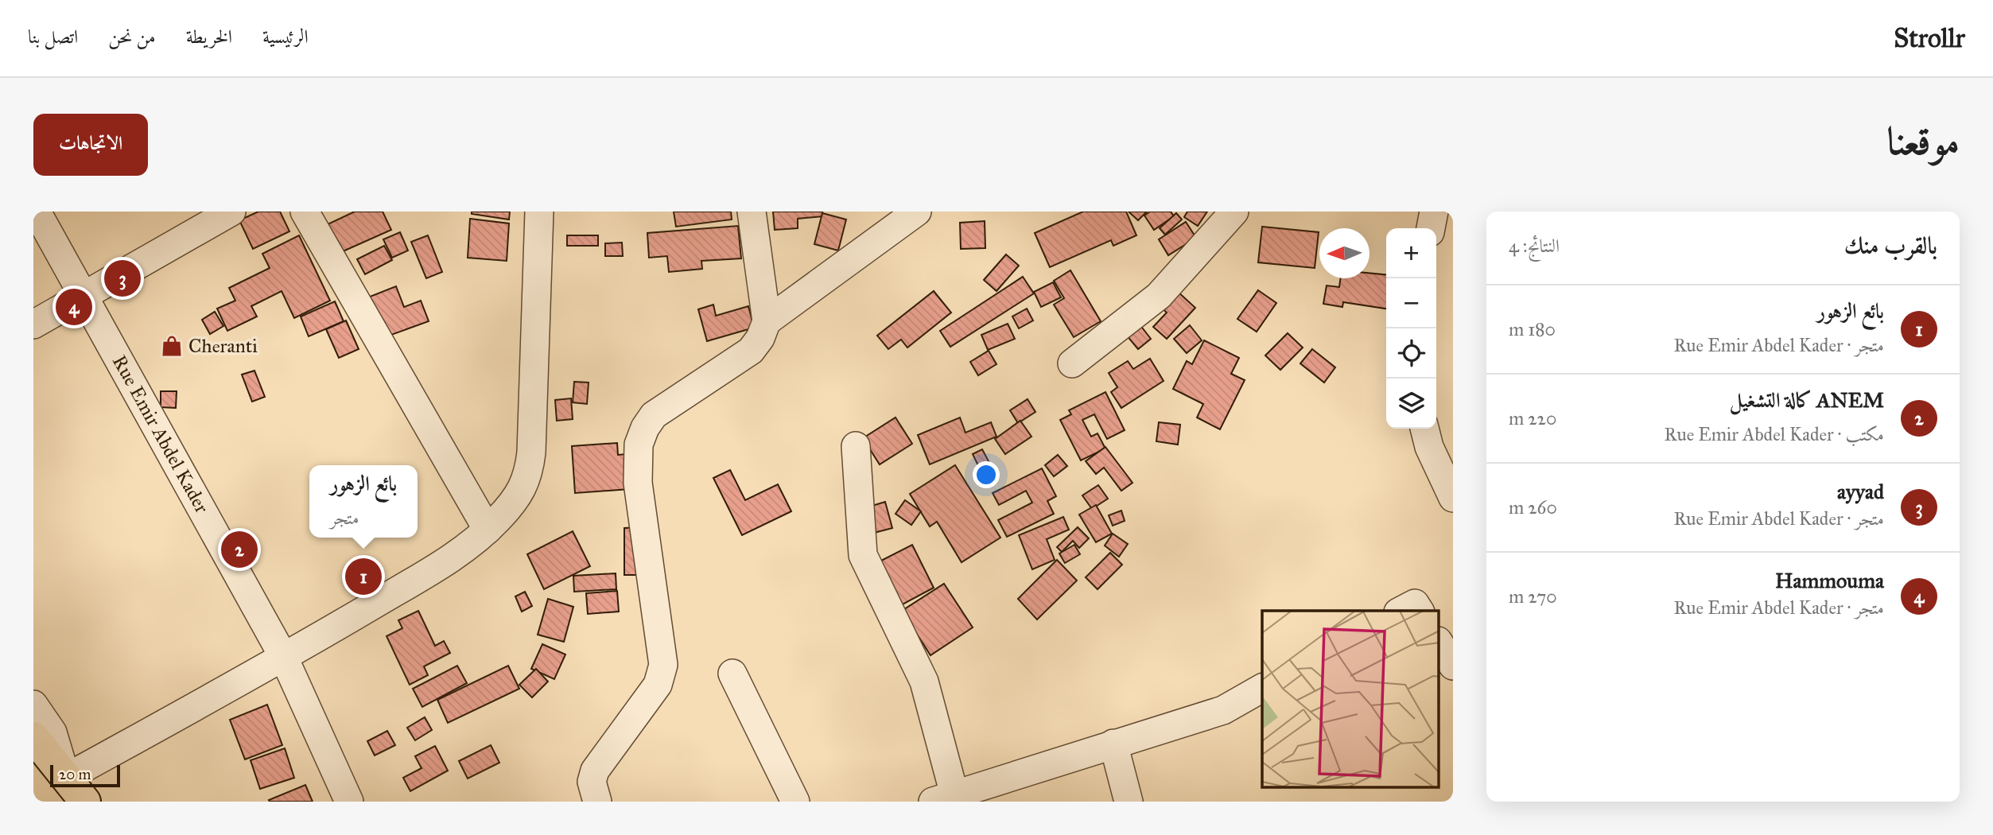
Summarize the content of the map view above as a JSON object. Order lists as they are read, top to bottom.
{
  "streets": {
    "street": ["Rue Emir Abdel Kader"]
  },
  "places": {
    "shop": ["Cheranti"]
  },
  "scale_bar": "20 m",
  "north": "left",
  "page": {
    "header": "Strollr",
    "nav": [
      "الرئيسية",
      "الخريطة",
      "من نحن",
      "اتصل بنا"
    ],
    "title": "موقعنا",
    "buttons": "الاتجاهات",
    "heading": ["بالقرب منك", "النتائج: 4"],
    "map_buttons": ["+", "−"],
    "pins": [
      "3",
      "4",
      "2",
      "1"
    ],
    "list": [
      {
        "mark": "1",
        "name": "بائع الزهور",
        "note": "متجر · Rue Emir Abdel Kader",
        "value": "180 m"
      },
      {
        "mark": "2",
        "name": "ANEM كالة التشغيل",
        "note": "مكتب · Rue Emir Abdel Kader",
        "value": "220 m"
      },
      {
        "mark": "3",
        "name": "ayyad",
        "note": "متجر · Rue Emir Abdel Kader",
        "value": "260 m"
      },
      {
        "mark": "4",
        "name": "Hammouma",
        "note": "متجر · Rue Emir Abdel Kader",
        "value": "270 m"
      }
    ],
    "popup": ["بائع الزهور", "متجر"],
    "scale": "20 m"
  }
}
